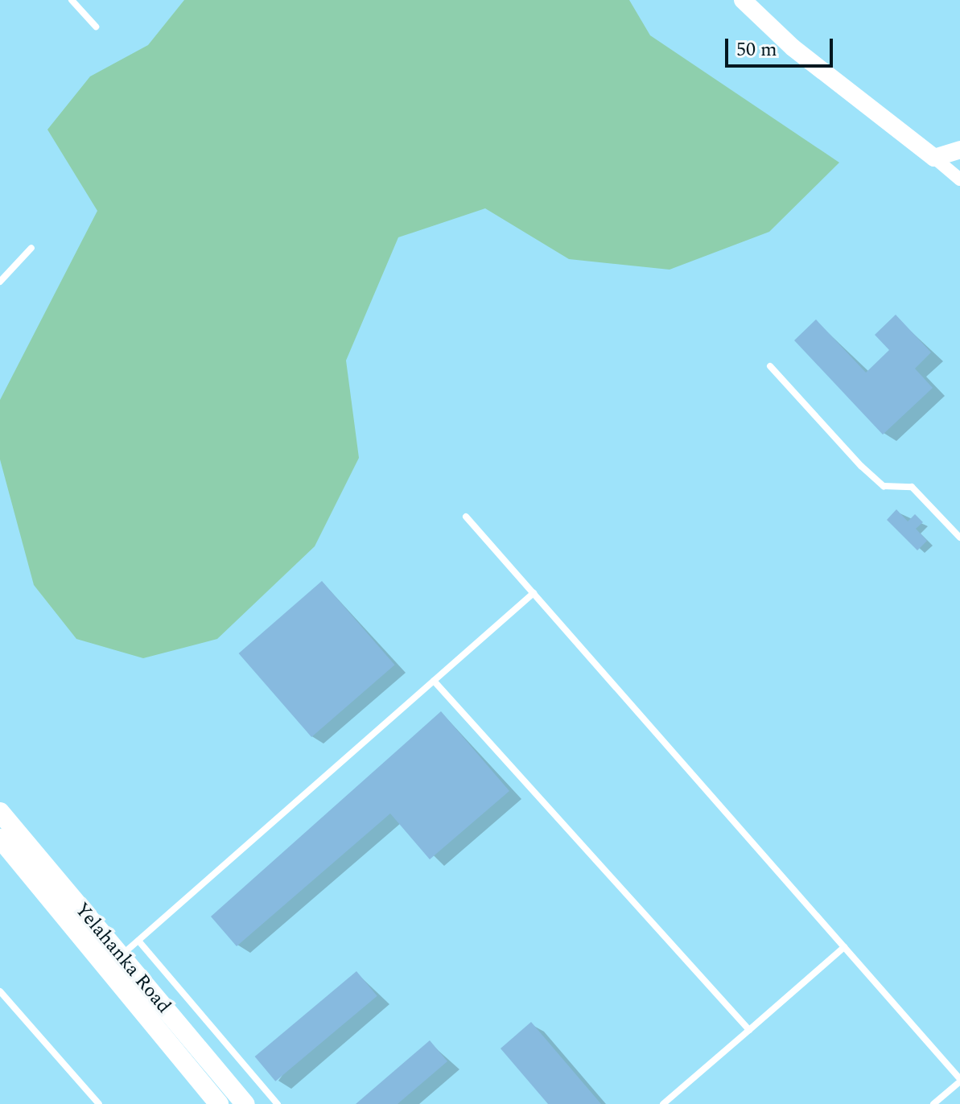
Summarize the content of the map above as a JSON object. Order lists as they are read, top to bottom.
{
  "streets": {
    "main road": ["Yelahanka Road"]
  },
  "scale_bar": "50 m"
}
